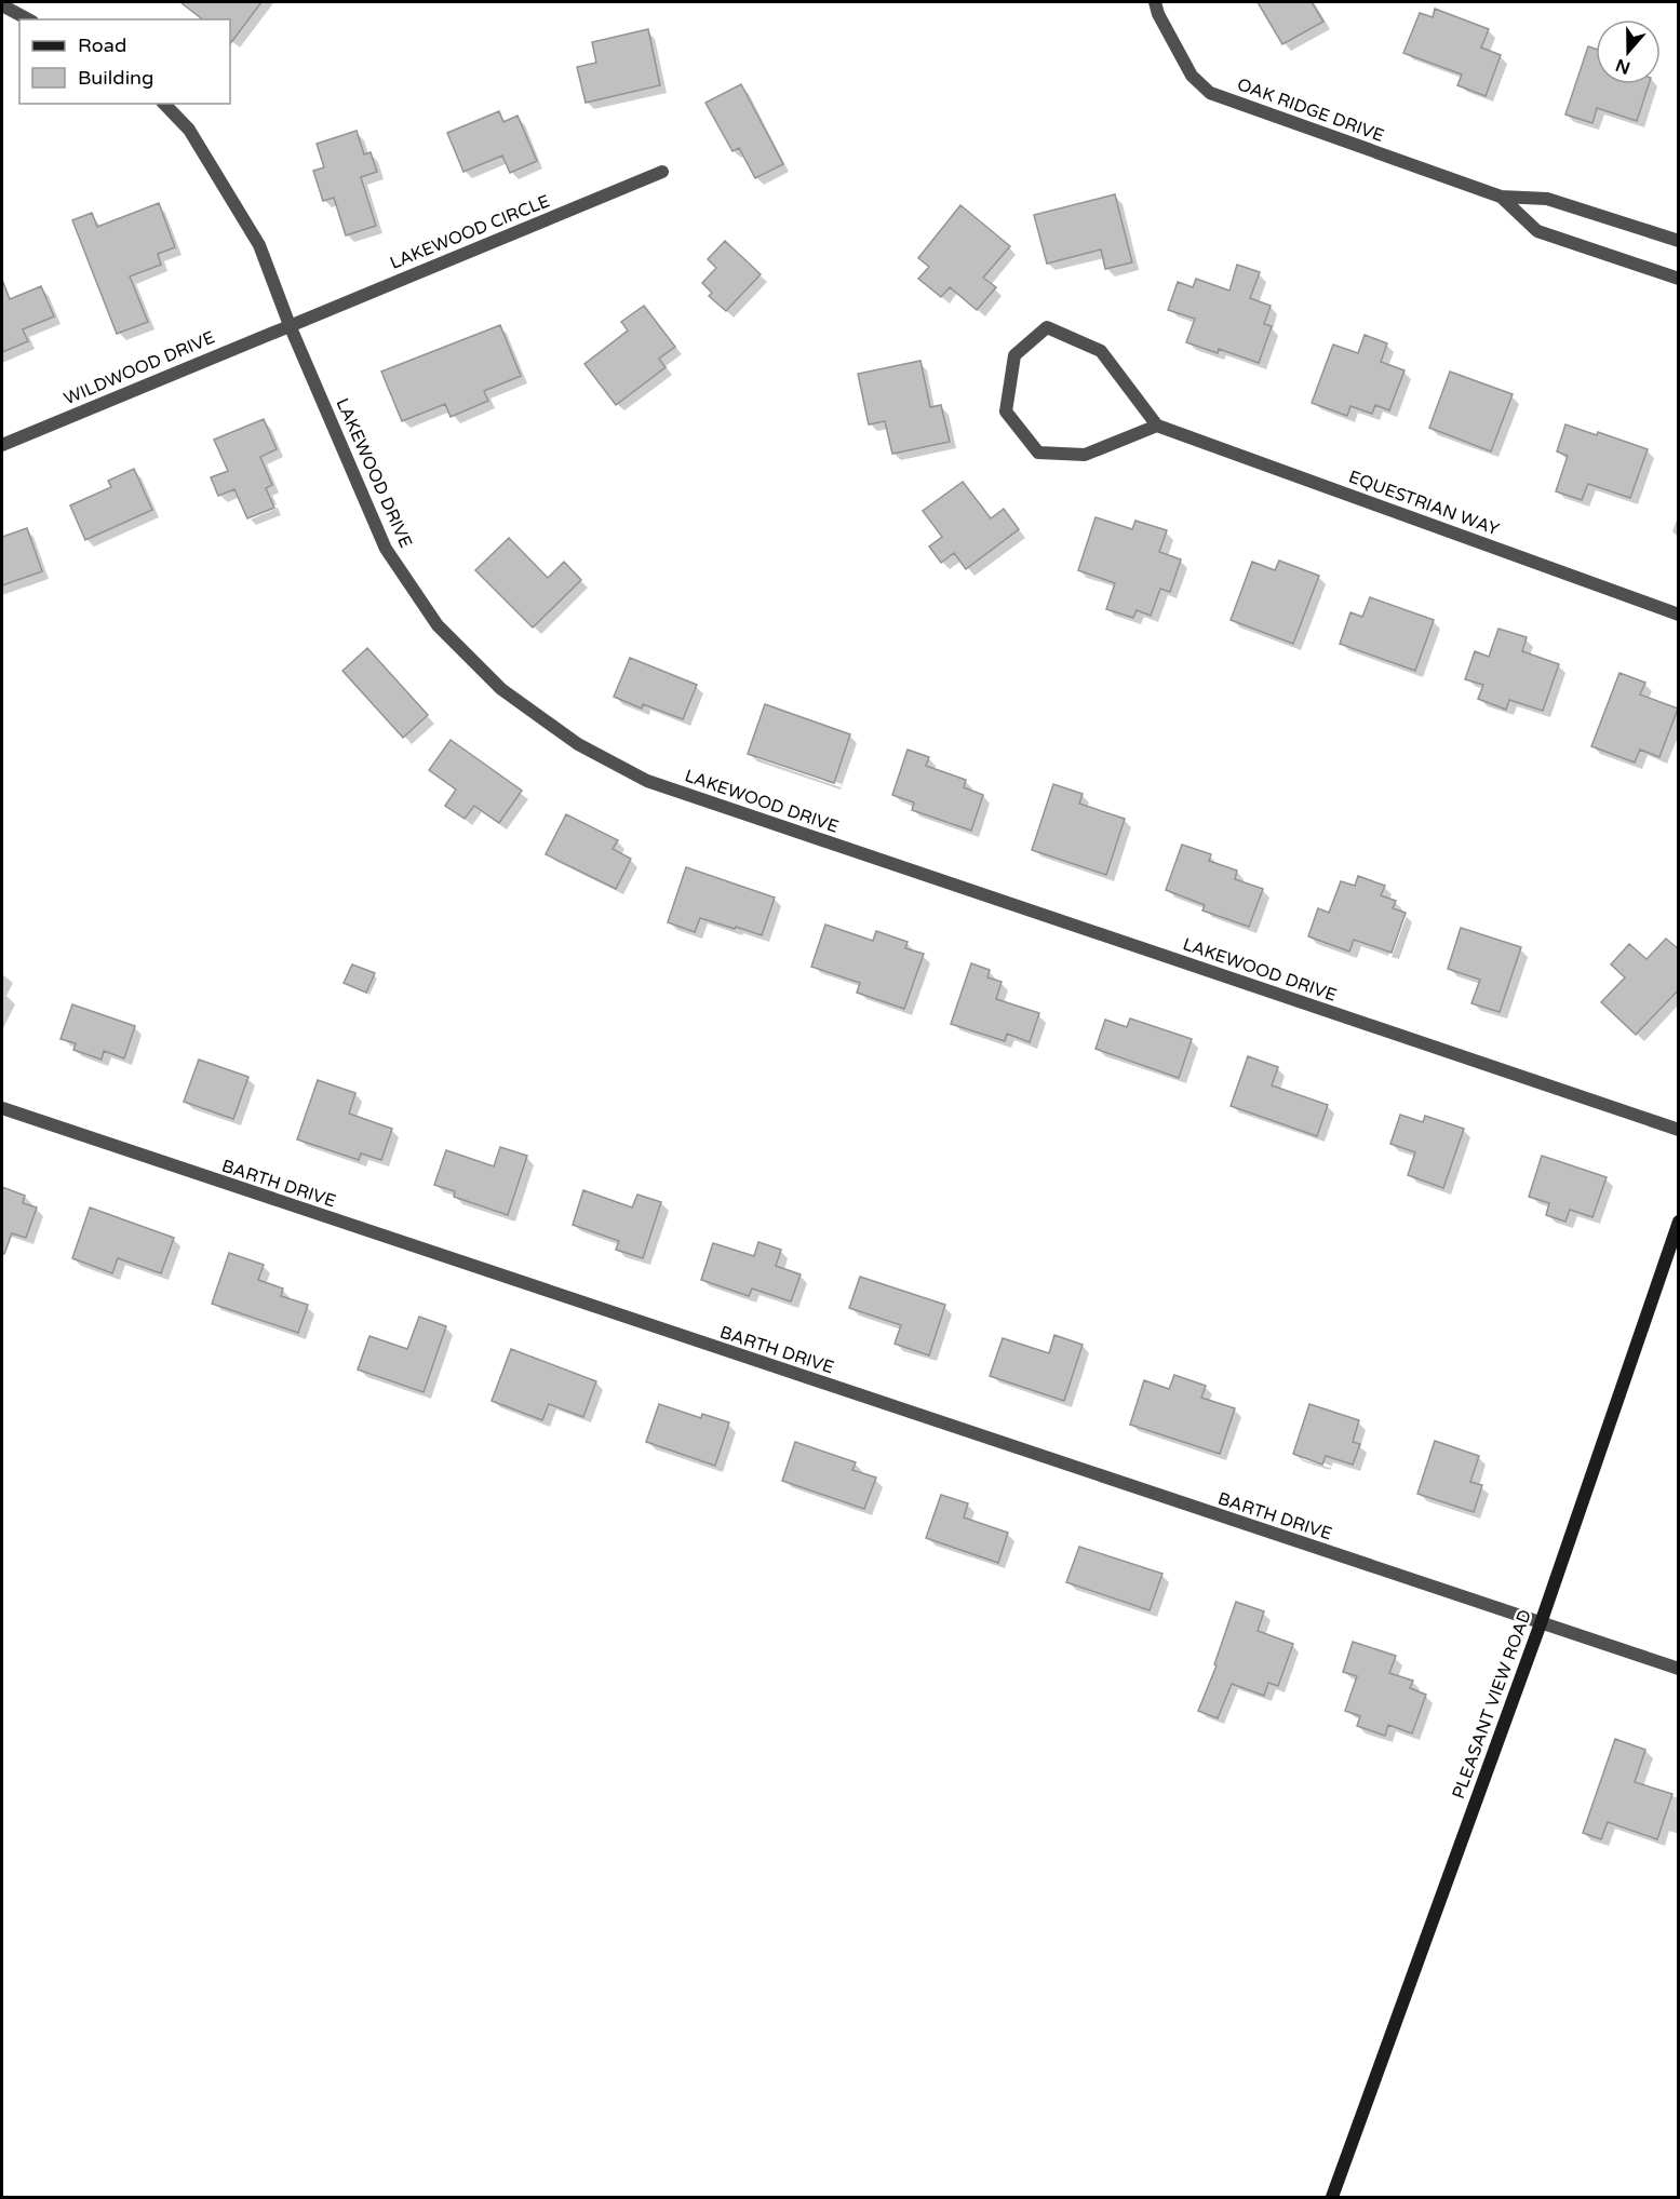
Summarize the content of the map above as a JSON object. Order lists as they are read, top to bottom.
{
  "streets": {
    "main road": ["PLEASANT VIEW ROAD"],
    "street": [
      "OAK RIDGE DRIVE",
      "LAKEWOOD CIRCLE",
      "WILDWOOD DRIVE",
      "LAKEWOOD DRIVE",
      "EQUESTRIAN WAY",
      "BARTH DRIVE"
    ]
  },
  "crossings": [
    ["LAKEWOOD CIRCLE", "WILDWOOD DRIVE"],
    ["LAKEWOOD CIRCLE", "LAKEWOOD DRIVE"],
    ["WILDWOOD DRIVE", "LAKEWOOD DRIVE"],
    ["BARTH DRIVE", "PLEASANT VIEW ROAD"]
  ],
  "legend": ["Road", "Building"],
  "north": "bottom"
}
